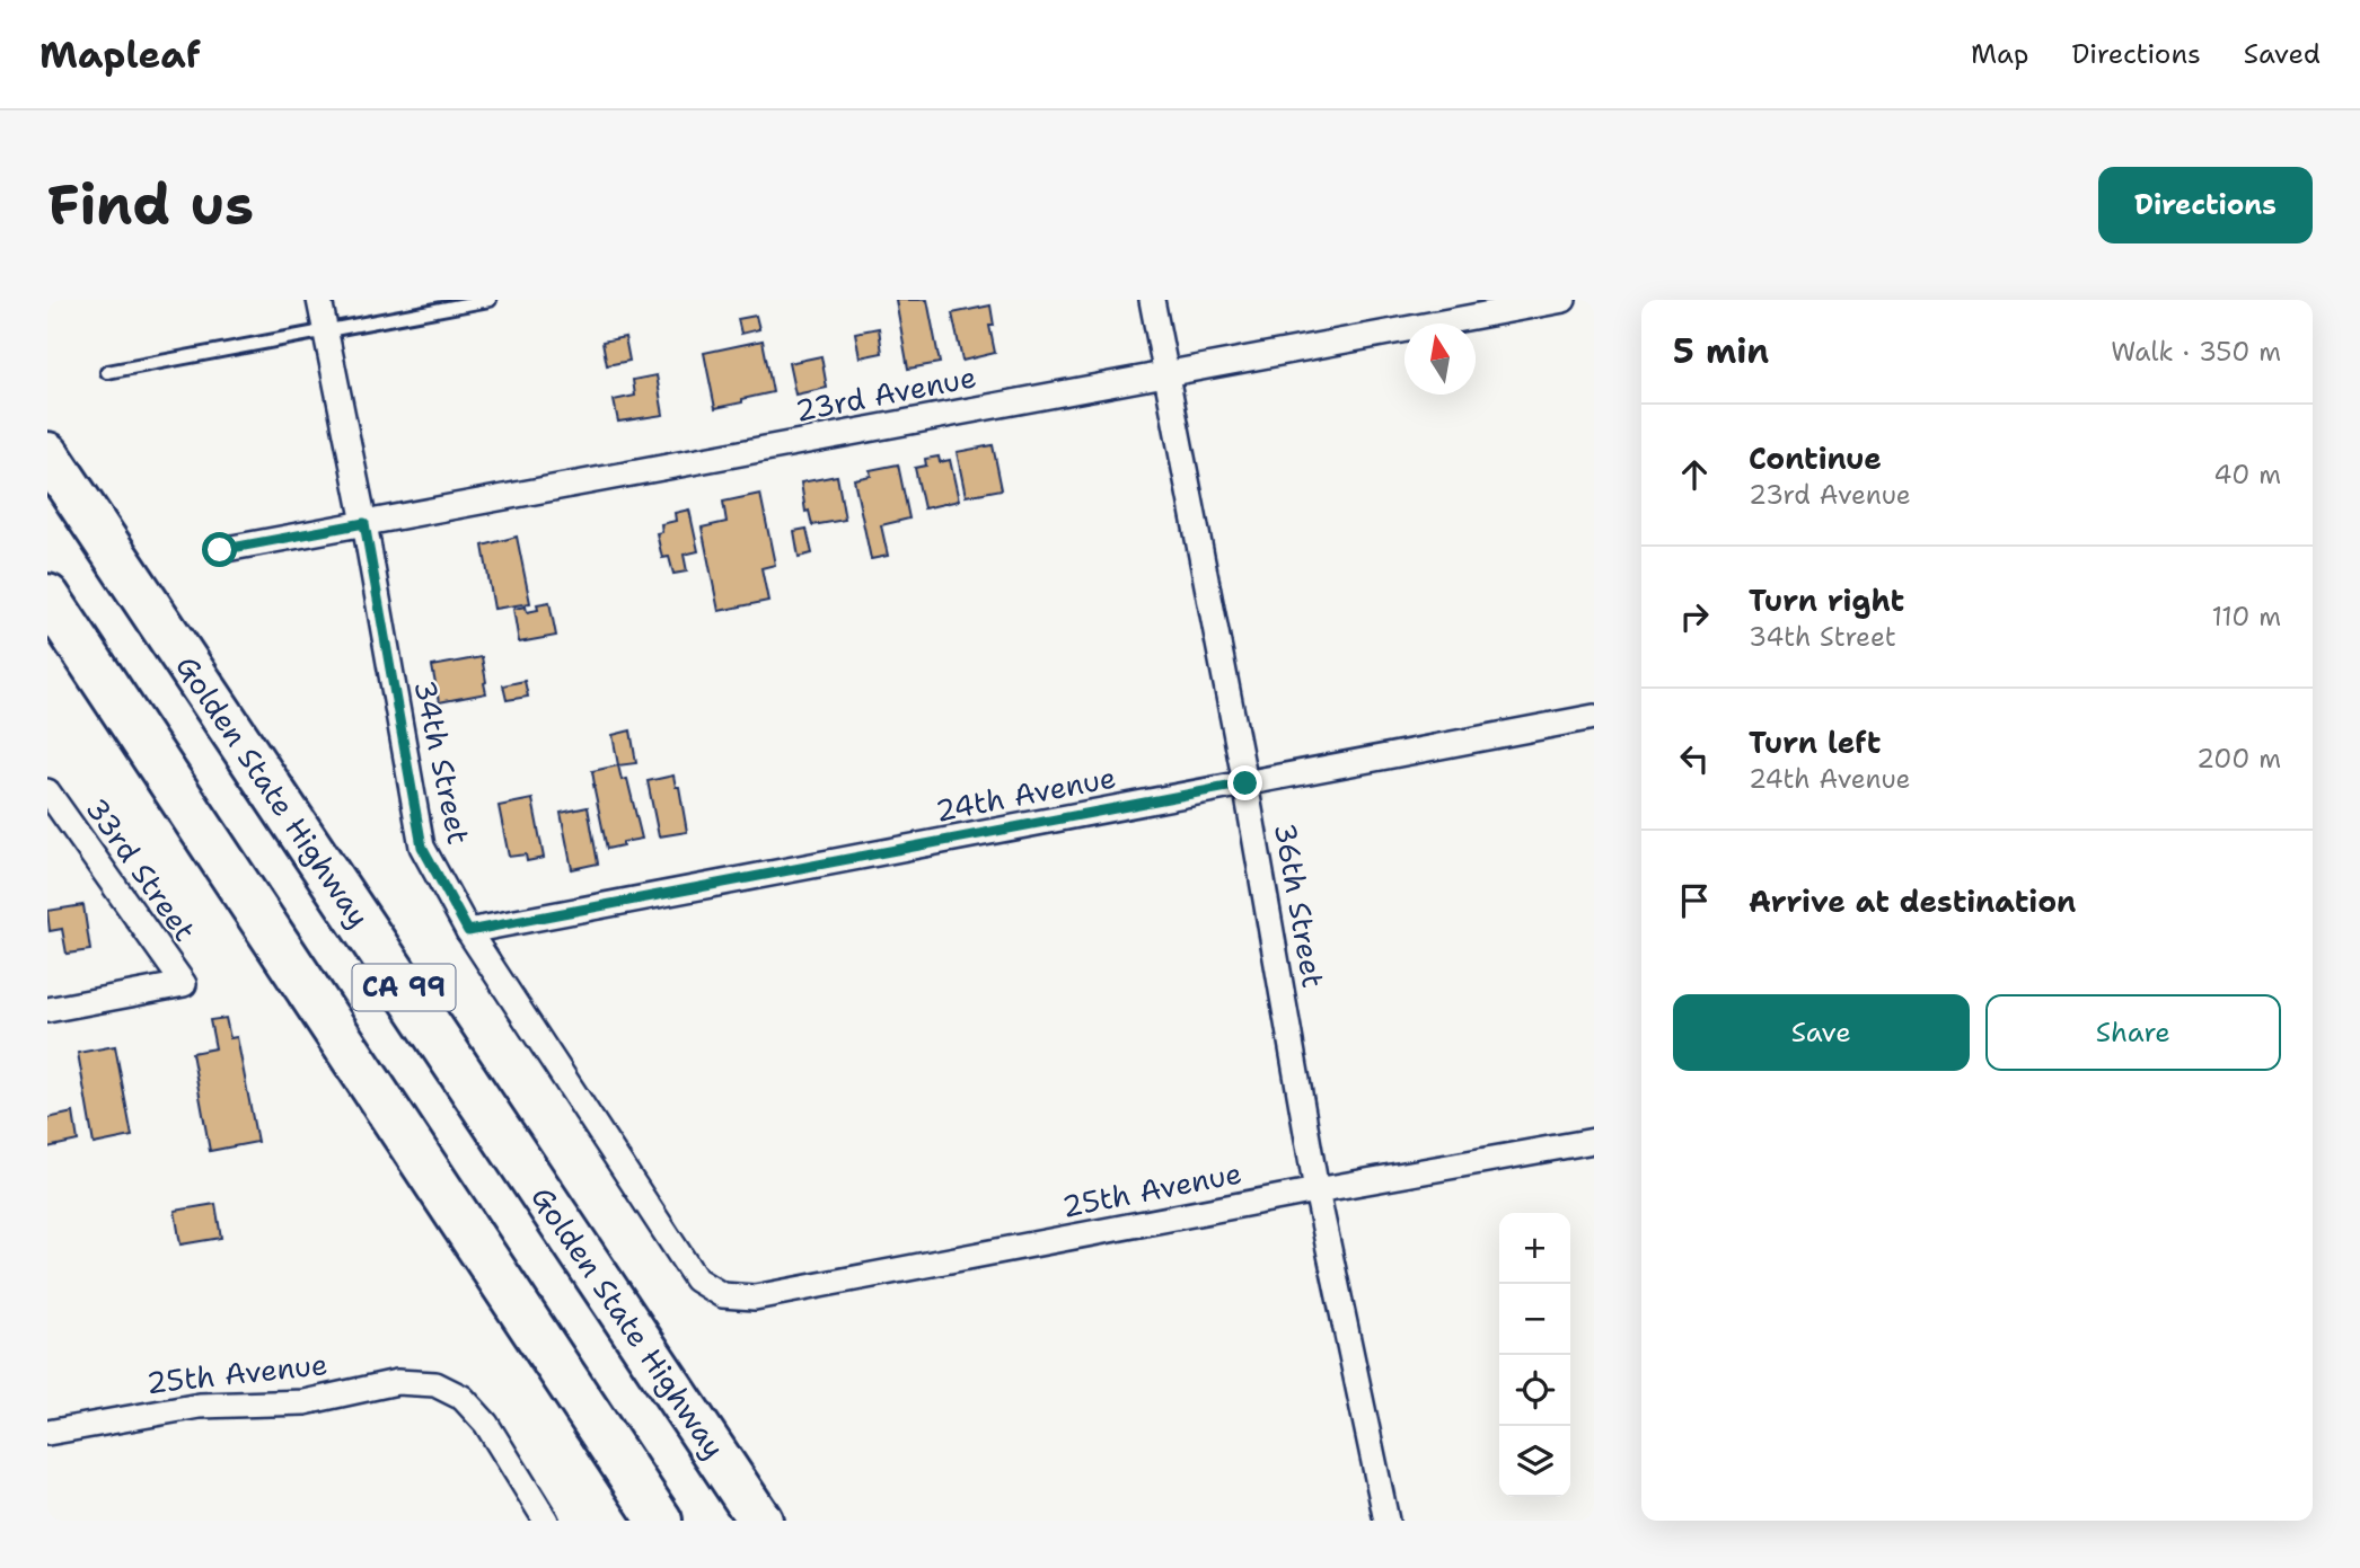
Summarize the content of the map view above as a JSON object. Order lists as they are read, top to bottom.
{
  "streets": {
    "highway": ["Golden State Highway", "CA 99"],
    "street": [
      "23rd Avenue",
      "34th Street",
      "24th Avenue",
      "33rd Street",
      "36th Street",
      "25th Avenue"
    ]
  },
  "crossings": [
    ["23rd Avenue", "34th Street"],
    ["23rd Avenue", "36th Street"],
    ["34th Street", "24th Avenue"],
    ["34th Street", "25th Avenue"],
    ["24th Avenue", "36th Street"],
    ["36th Street", "25th Avenue"]
  ],
  "north": "top",
  "page": {
    "header": "Mapleaf",
    "nav": ["Map", "Directions", "Saved"],
    "buttons": [
      "Directions",
      ["Save", "Share"]
    ],
    "title": "Find us",
    "heading": ["5 min", "Walk · 350 m"],
    "list": [
      ["Continue", "23rd Avenue", "40 m"],
      ["Turn right", "34th Street", "110 m"],
      ["Turn left", "24th Avenue", "200 m"],
      "Arrive at destination"
    ],
    "map_buttons": ["+", "−"]
  }
}
